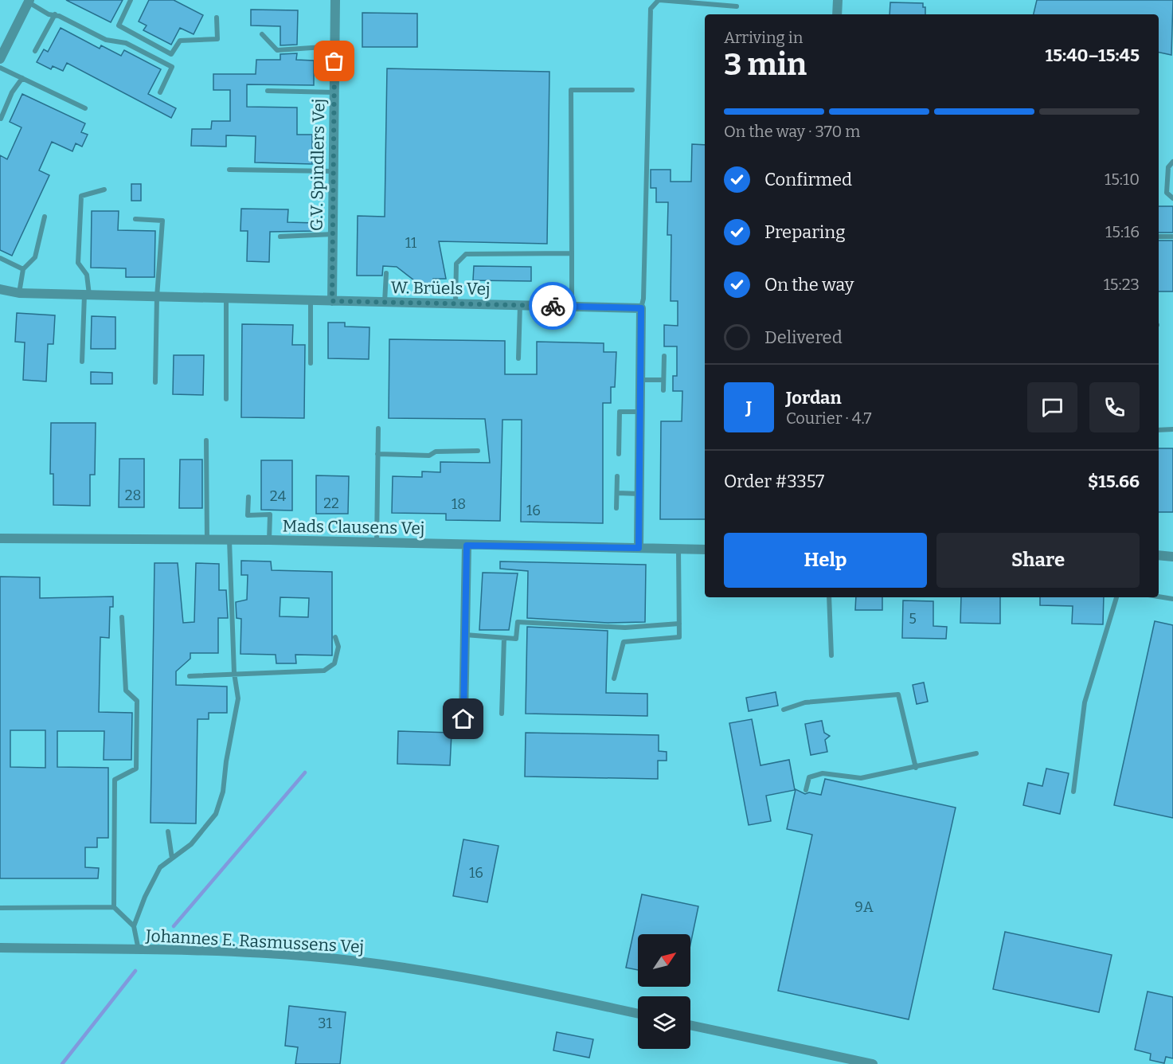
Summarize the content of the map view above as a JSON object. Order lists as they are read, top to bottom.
{
  "streets": {
    "street": [
      "G.V. Spindlers Vej",
      "W. Brüels Vej",
      "Mads Clausens Vej",
      "Johannes E. Rasmussens Vej"
    ]
  },
  "crossings": [
    ["G.V. Spindlers Vej", "W. Brüels Vej"]
  ],
  "house_numbers": [
    "11",
    "28",
    "24",
    "22",
    "18",
    "16",
    "5",
    "16",
    "9A",
    "31"
  ],
  "north": "top right",
  "page": {
    "heading": ["3 min", "Arriving in", "15:40–15:45"],
    "panel": [
      "Jordan",
      "Courier · 4.7",
      "Order #3357",
      "$15.66"
    ],
    "bar": "On the way · 370 m",
    "list": [
      ["Confirmed", "15:10"],
      ["Preparing", "15:16"],
      ["On the way", "15:23"],
      "Delivered"
    ],
    "round": "J",
    "buttons": ["Help", "Share"]
  }
}
